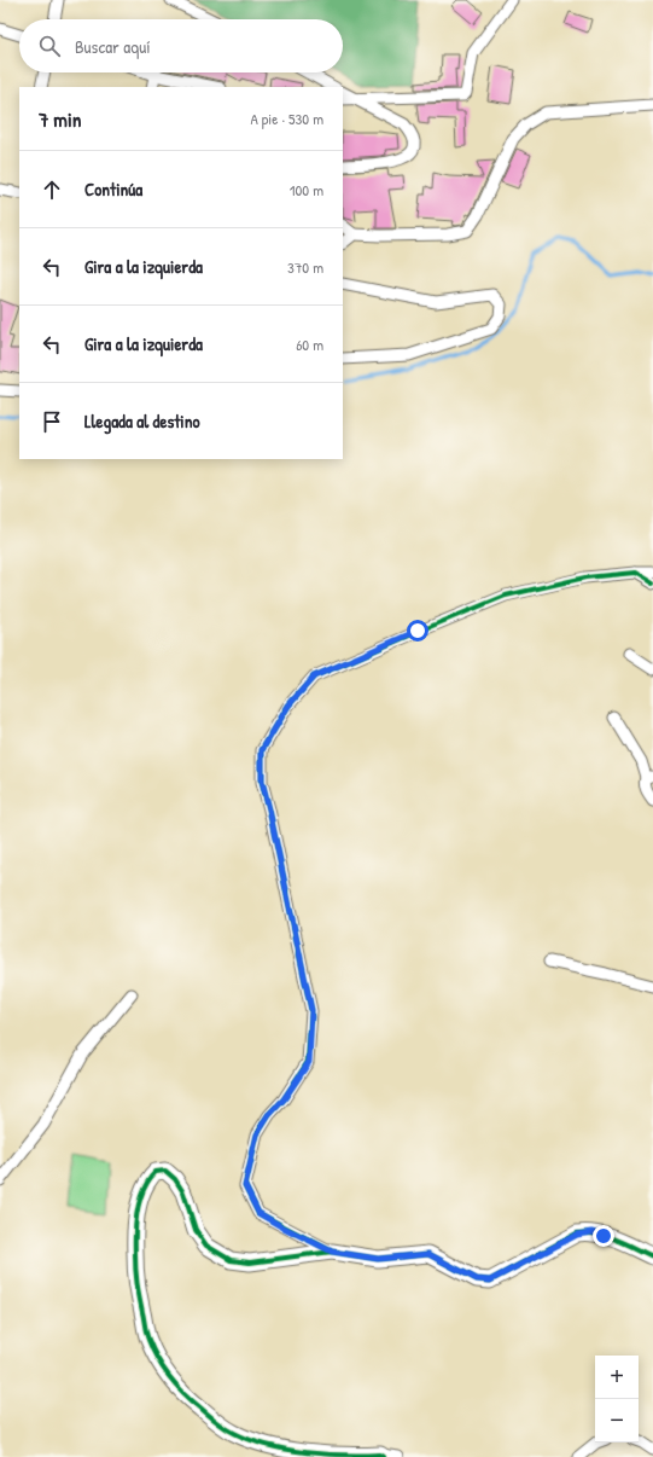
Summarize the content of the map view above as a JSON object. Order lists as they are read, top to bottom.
{
  "page": {
    "search": "Buscar aquí",
    "heading": ["7 min", "A pie · 530 m"],
    "list": [
      ["Continúa", "100 m"],
      ["Gira a la izquierda", "370 m"],
      ["Gira a la izquierda", "60 m"],
      "Llegada al destino"
    ],
    "map_buttons": ["+", "−"]
  }
}
